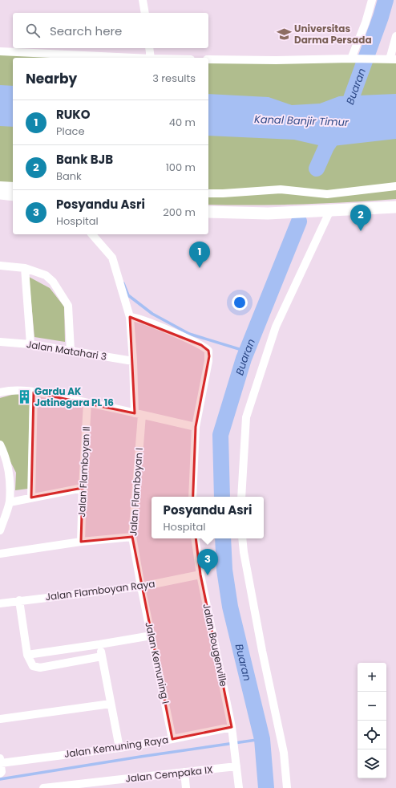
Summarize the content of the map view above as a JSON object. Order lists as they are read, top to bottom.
{
  "streets": {
    "street": [
      "Jalan Matahari 3",
      "Jalan Flamboyan II",
      "Jalan Flamboyan I",
      "Jalan Flamboyan Raya",
      "Jalan Bougenville",
      "Jalan Kemuning I",
      "Jalan Kemuning Raya",
      "Jalan Cempaka IX"
    ]
  },
  "crossings": [
    ["Jalan Matahari 3", "Jalan Flamboyan I"],
    ["Jalan Flamboyan I", "Jalan Flamboyan Raya"],
    ["Jalan Flamboyan I", "Jalan Kemuning I"],
    ["Jalan Flamboyan Raya", "Jalan Bougenville"],
    ["Jalan Flamboyan Raya", "Jalan Kemuning I"],
    ["Jalan Bougenville", "Jalan Kemuning Raya"],
    ["Jalan Bougenville", "Jalan Cempaka IX"],
    ["Jalan Kemuning I", "Jalan Kemuning Raya"]
  ],
  "water": ["Buaran", "Kanal Banjir Timur"],
  "places": {
    "school or university": ["Universitas Darma Persada"],
    "building": ["Gardu AK Jatinegara PL 16"]
  },
  "page": {
    "search": "Search here",
    "heading": ["Nearby", "3 results"],
    "list": [
      {
        "mark": "1",
        "name": "RUKO",
        "note": "Place",
        "value": "40 m"
      },
      {
        "mark": "2",
        "name": "Bank BJB",
        "note": "Bank",
        "value": "100 m"
      },
      {
        "mark": "3",
        "name": "Posyandu Asri",
        "note": "Hospital",
        "value": "200 m"
      }
    ],
    "pins": ["2", "1", "3"],
    "popup": ["Posyandu Asri", "Hospital"],
    "map_buttons": ["+", "−"]
  }
}
